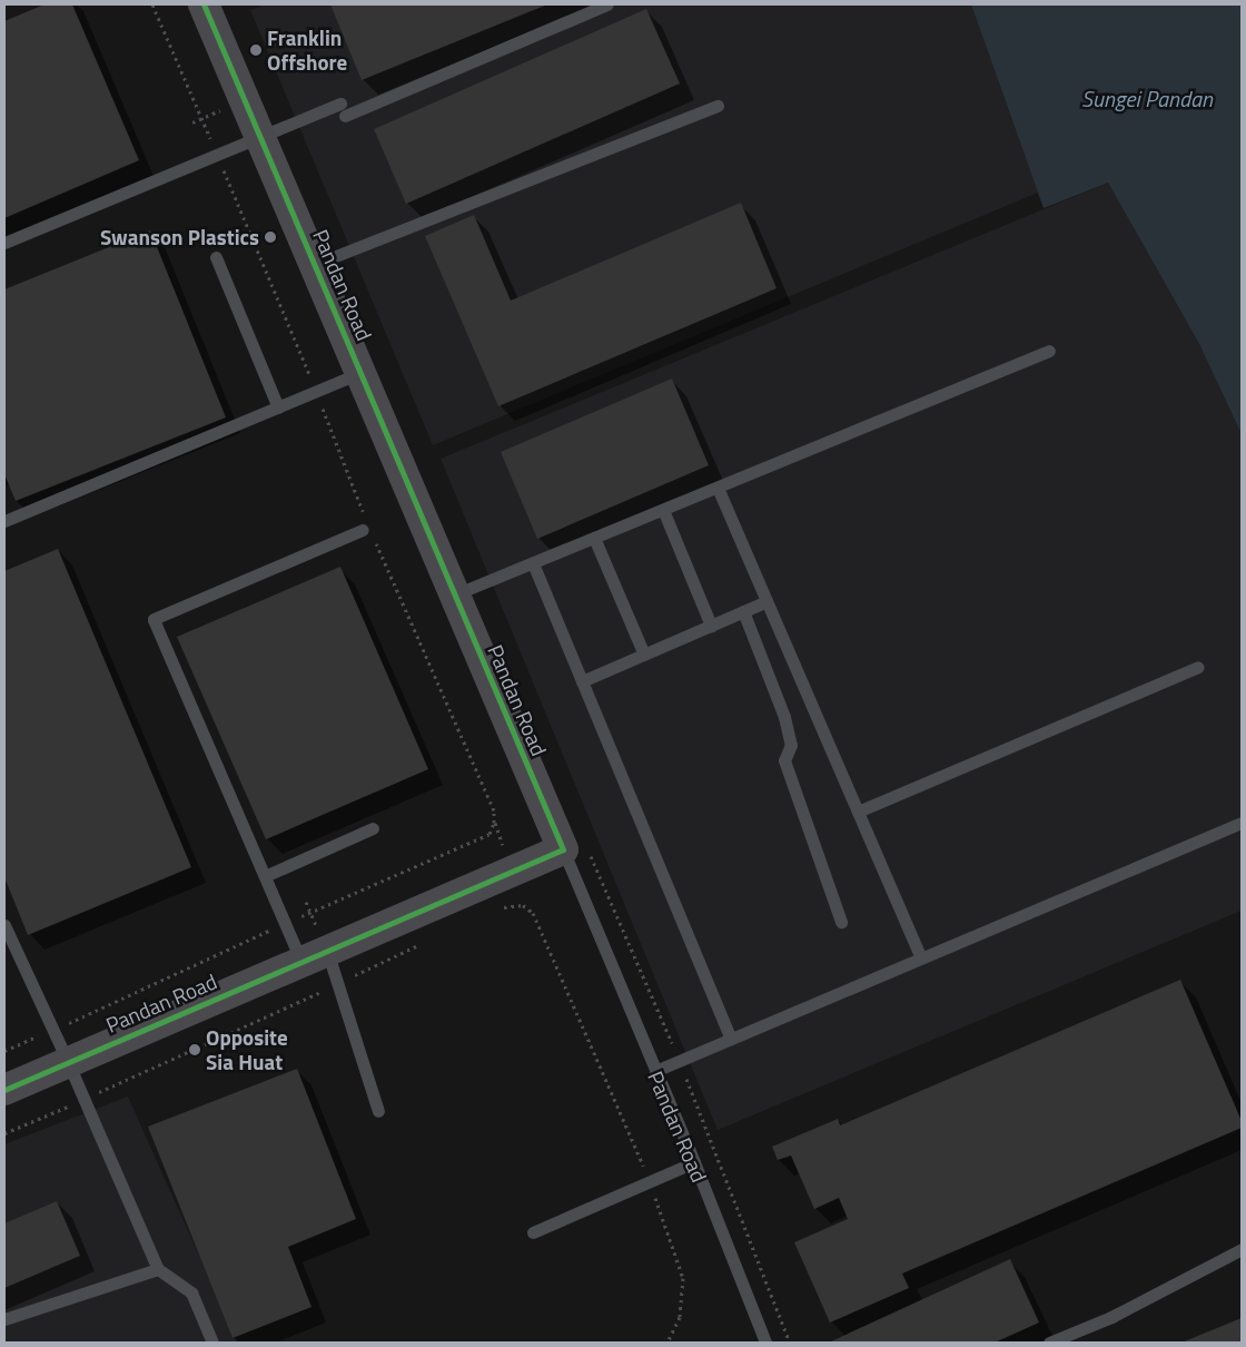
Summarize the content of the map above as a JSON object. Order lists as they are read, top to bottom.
{
  "streets": {
    "street": ["Pandan Road"]
  },
  "water": ["Sungei Pandan"],
  "places": ["Franklin Offshore", "Swanson Plastics", "Opposite Sia Huat"]
}
